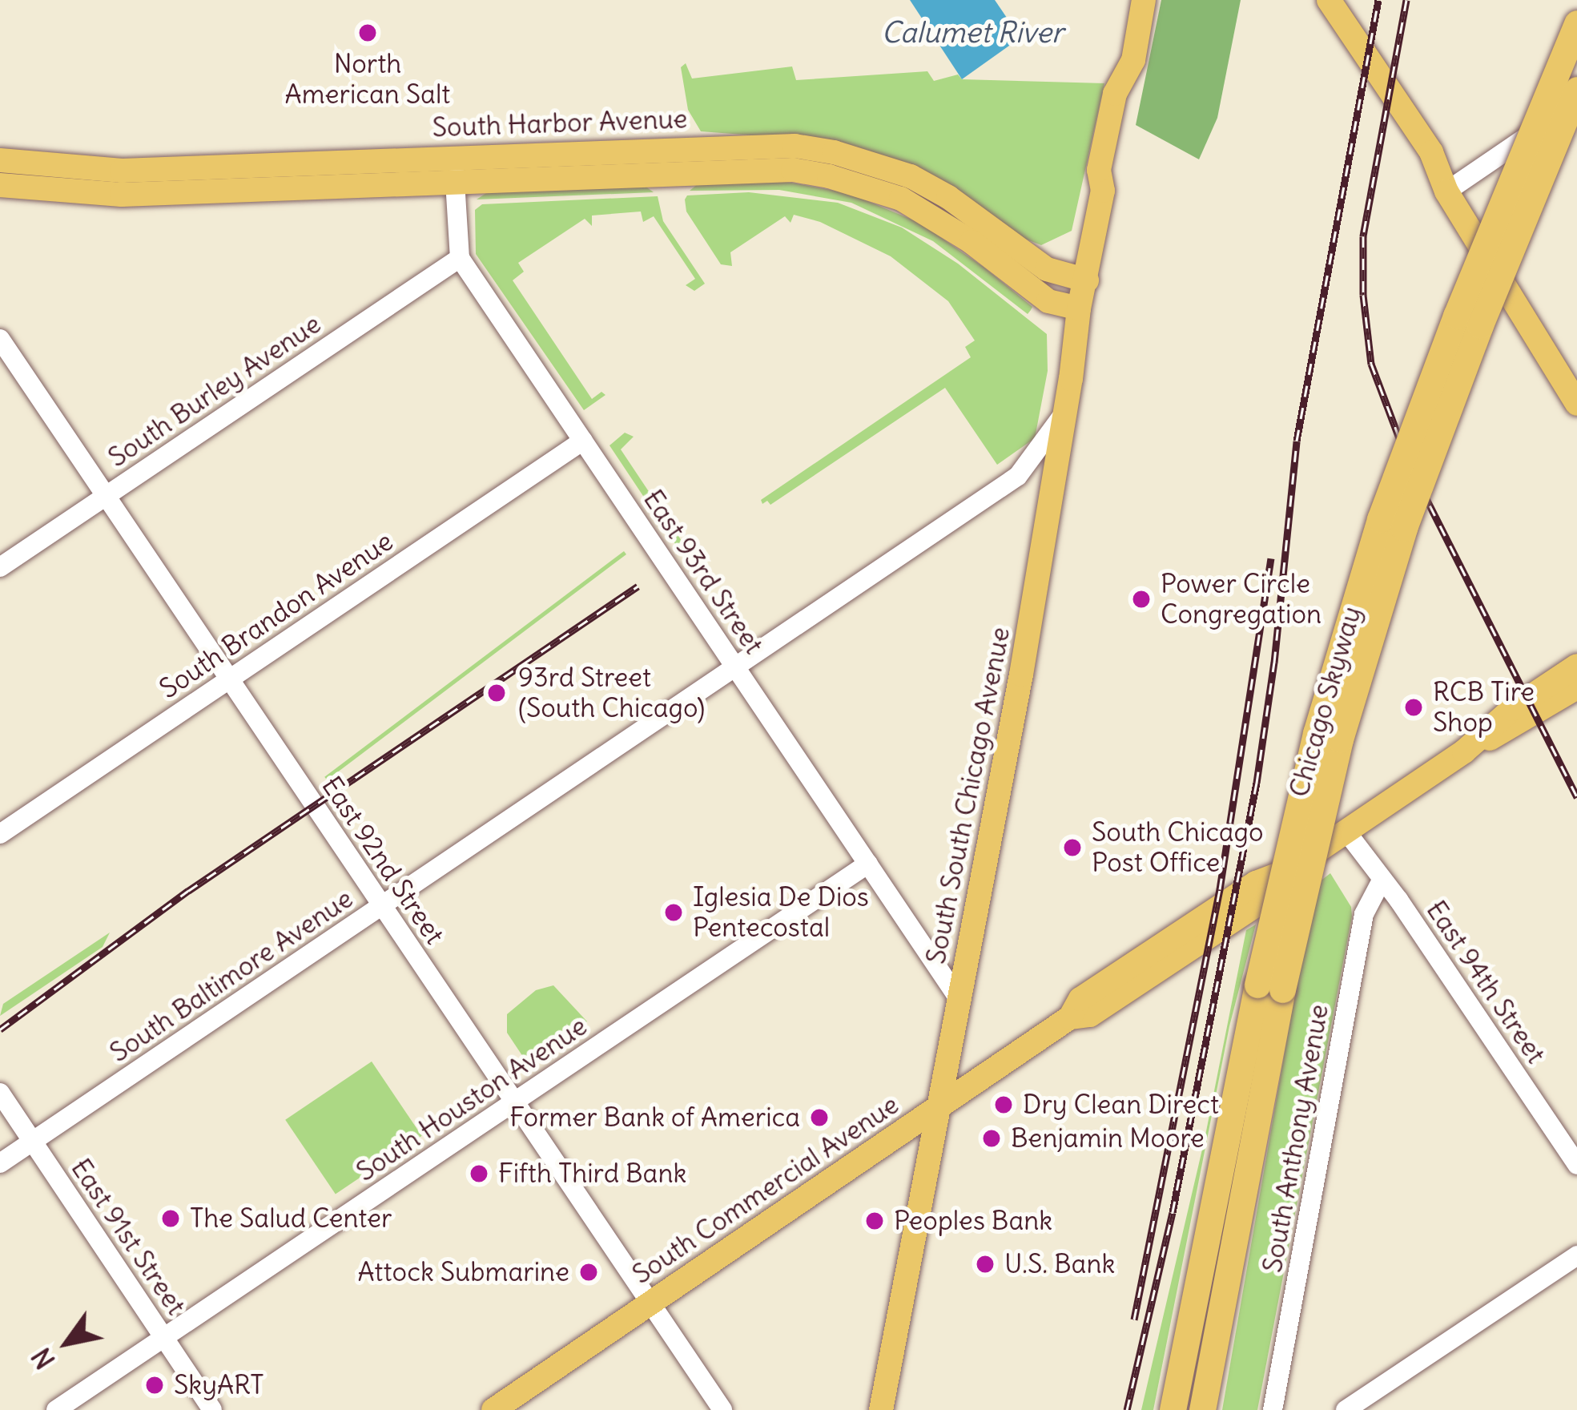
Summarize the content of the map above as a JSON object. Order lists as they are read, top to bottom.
{
  "streets": {
    "highway": ["Chicago Skyway"],
    "main road": ["South Harbor Avenue", "South South Chicago Avenue", "South Commercial Avenue"],
    "street": [
      "South Burley Avenue",
      "East 93rd Street",
      "South Brandon Avenue",
      "East 92nd Street",
      "South Baltimore Avenue",
      "East 94th Street",
      "South Houston Avenue",
      "South Anthony Avenue",
      "East 91st Street"
    ]
  },
  "crossings": [
    ["South Harbor Avenue", "East 93rd Street"],
    ["South Harbor Avenue", "South South Chicago Avenue"],
    ["South Burley Avenue", "East 93rd Street"],
    ["South Burley Avenue", "East 92nd Street"],
    ["East 93rd Street", "South Brandon Avenue"],
    ["East 93rd Street", "South South Chicago Avenue"],
    ["East 93rd Street", "South Baltimore Avenue"],
    ["East 93rd Street", "South Houston Avenue"],
    ["South Brandon Avenue", "East 92nd Street"],
    ["South South Chicago Avenue", "South Baltimore Avenue"],
    ["South South Chicago Avenue", "South Commercial Avenue"],
    ["East 92nd Street", "South Baltimore Avenue"],
    ["East 92nd Street", "South Houston Avenue"],
    ["East 92nd Street", "South Commercial Avenue"],
    ["South Baltimore Avenue", "East 91st Street"],
    ["East 94th Street", "South Anthony Avenue"],
    ["East 94th Street", "South Commercial Avenue"],
    ["South Houston Avenue", "East 91st Street"]
  ],
  "water": ["Calumet River"],
  "places": [
    "North American Salt",
    "Power Circle Congregation",
    "93rd Street (South Chicago)",
    "RCB Tire Shop",
    "South Chicago Post Office",
    "Iglesia De Dios Pentecostal",
    "Dry Clean Direct",
    "Former Bank of America",
    "Benjamin Moore",
    "Fifth Third Bank",
    "The Salud Center",
    "Peoples Bank",
    "U.S. Bank",
    "Attock Submarine",
    "SkyART"
  ],
  "north": "bottom left"
}
